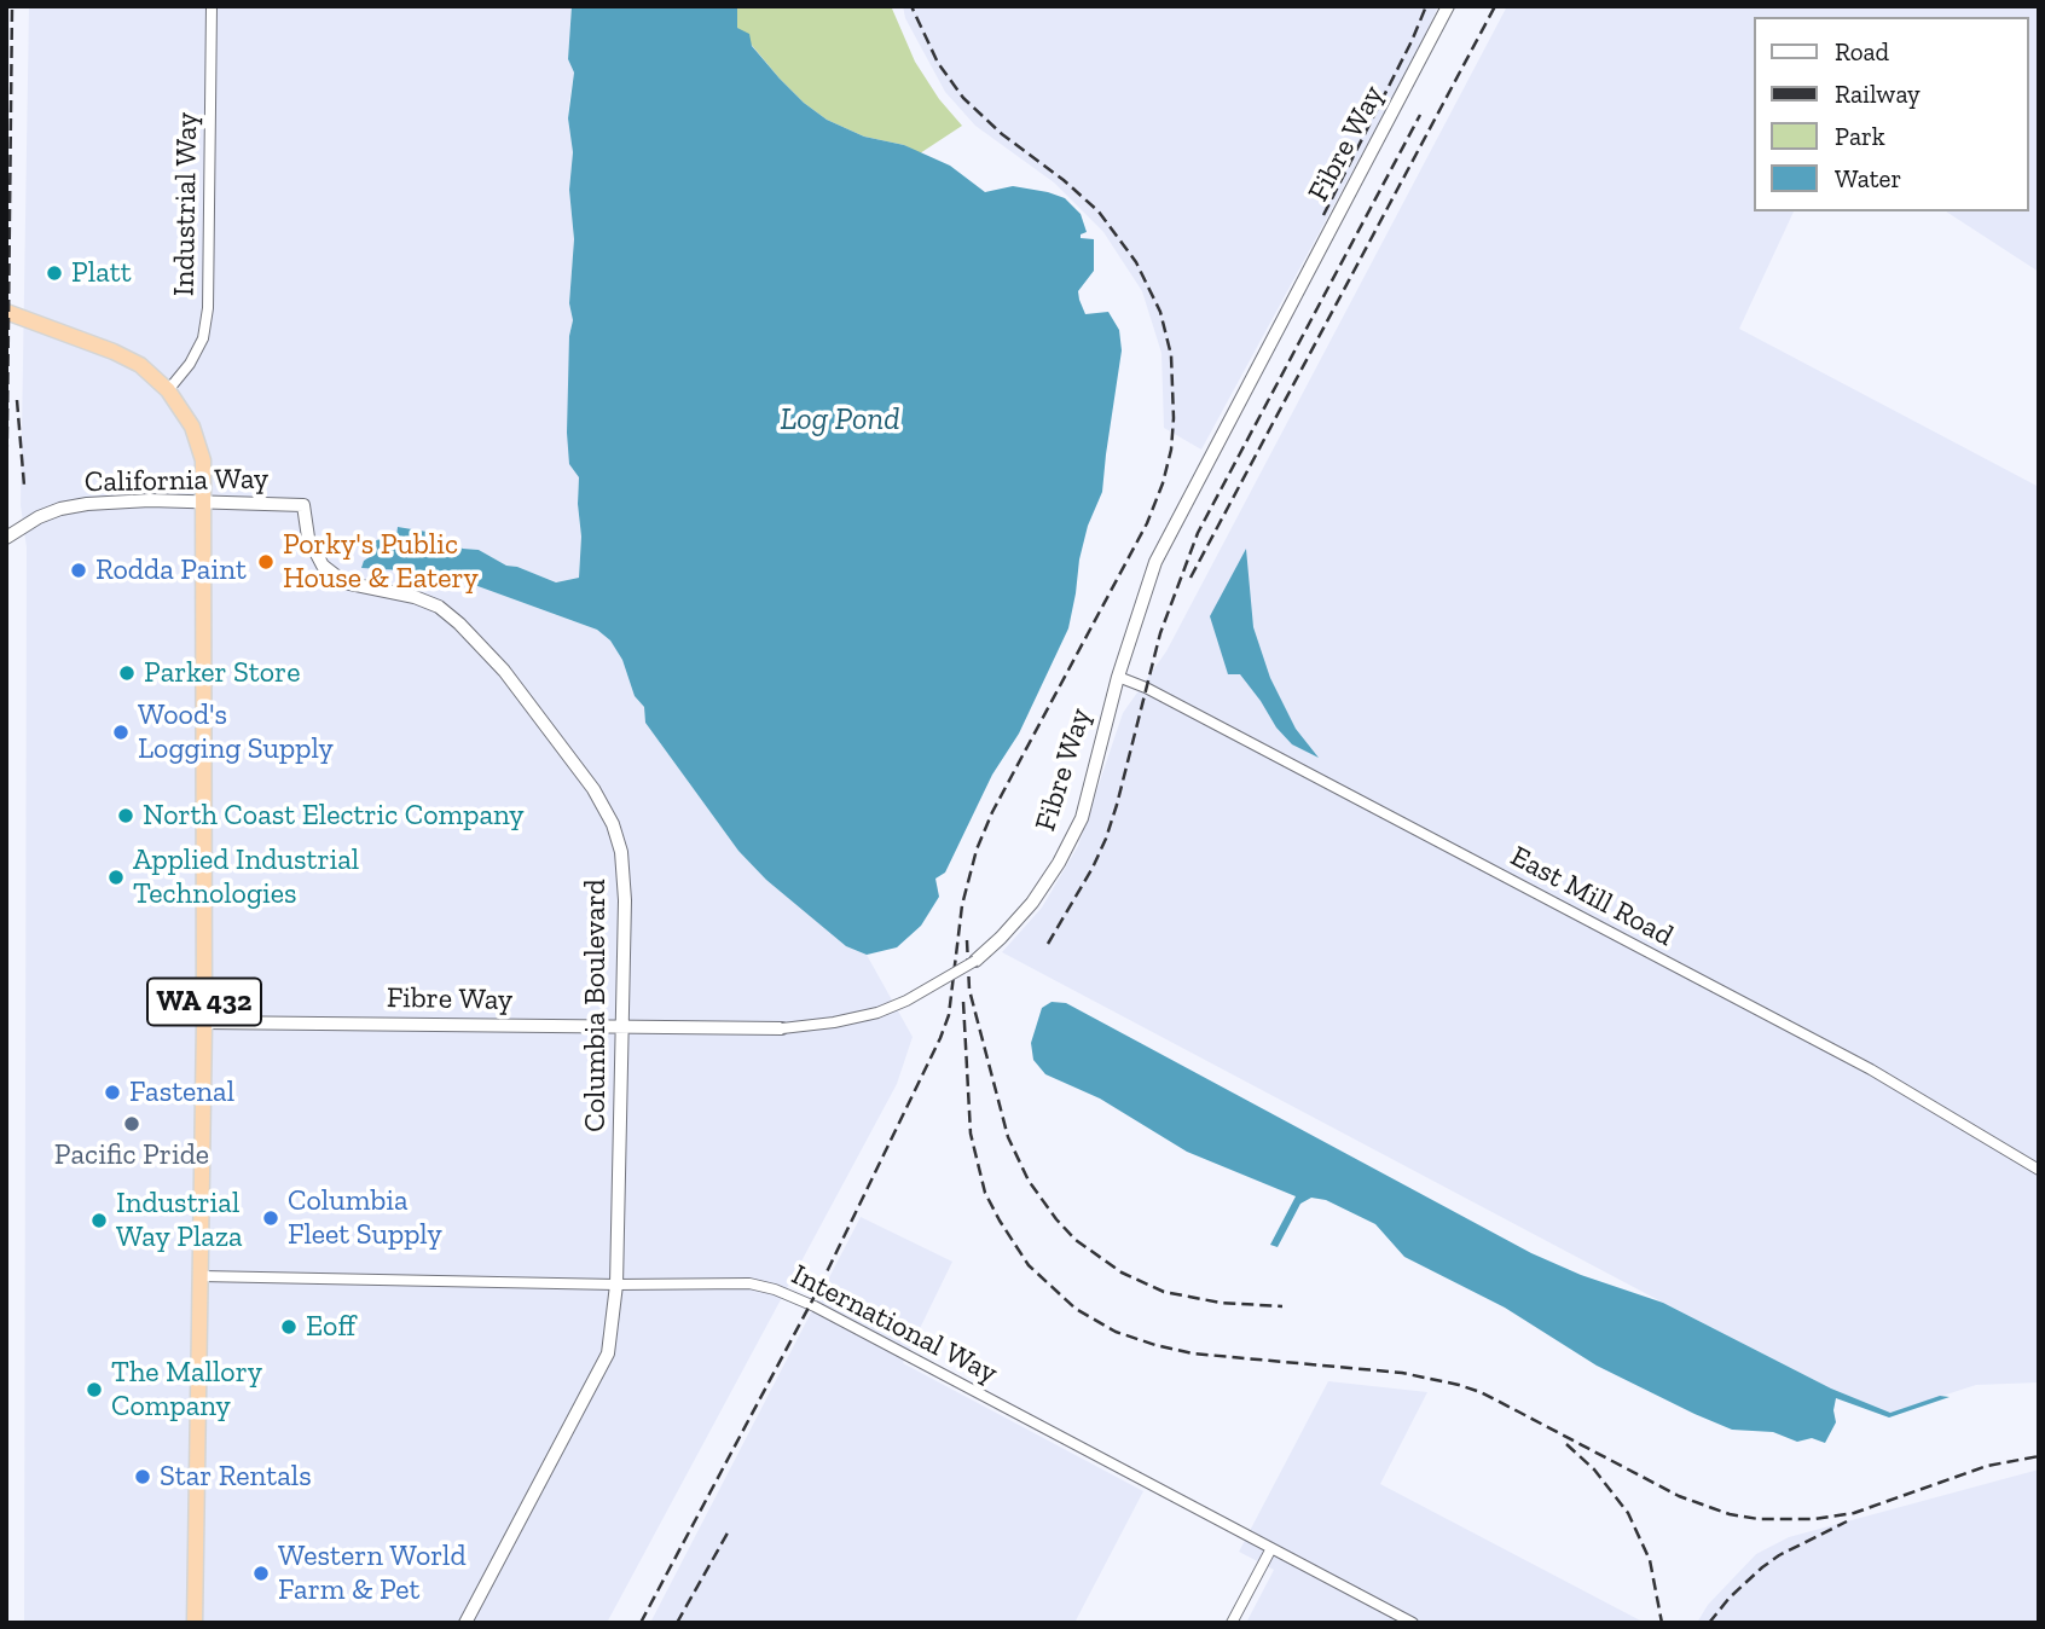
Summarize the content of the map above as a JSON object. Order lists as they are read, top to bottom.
{
  "streets": {
    "highway": ["WA 432"],
    "street": [
      "Fibre Way",
      "Industrial Way",
      "California Way",
      "East Mill Road",
      "Columbia Boulevard",
      "International Way"
    ]
  },
  "crossings": [
    ["Fibre Way", "East Mill Road"],
    ["Fibre Way", "WA 432"],
    ["Fibre Way", "Columbia Boulevard"],
    ["Industrial Way", "WA 432"],
    ["California Way", "WA 432"],
    ["California Way", "Columbia Boulevard"],
    ["WA 432", "International Way"],
    ["Columbia Boulevard", "International Way"]
  ],
  "water": ["Log Pond"],
  "places": [
    "Platt",
    "Porky's Public House & Eatery",
    "Rodda Paint",
    "Parker Store",
    "Wood's Logging Supply",
    "North Coast Electric Company",
    "Applied Industrial Technologies",
    "Fastenal",
    "Pacific Pride",
    "Columbia Fleet Supply",
    "Industrial Way Plaza",
    "Eoff",
    "The Mallory Company",
    "Star Rentals",
    "Western World Farm & Pet"
  ],
  "legend": [
    "Road",
    "Railway",
    "Park",
    "Water"
  ]
}
